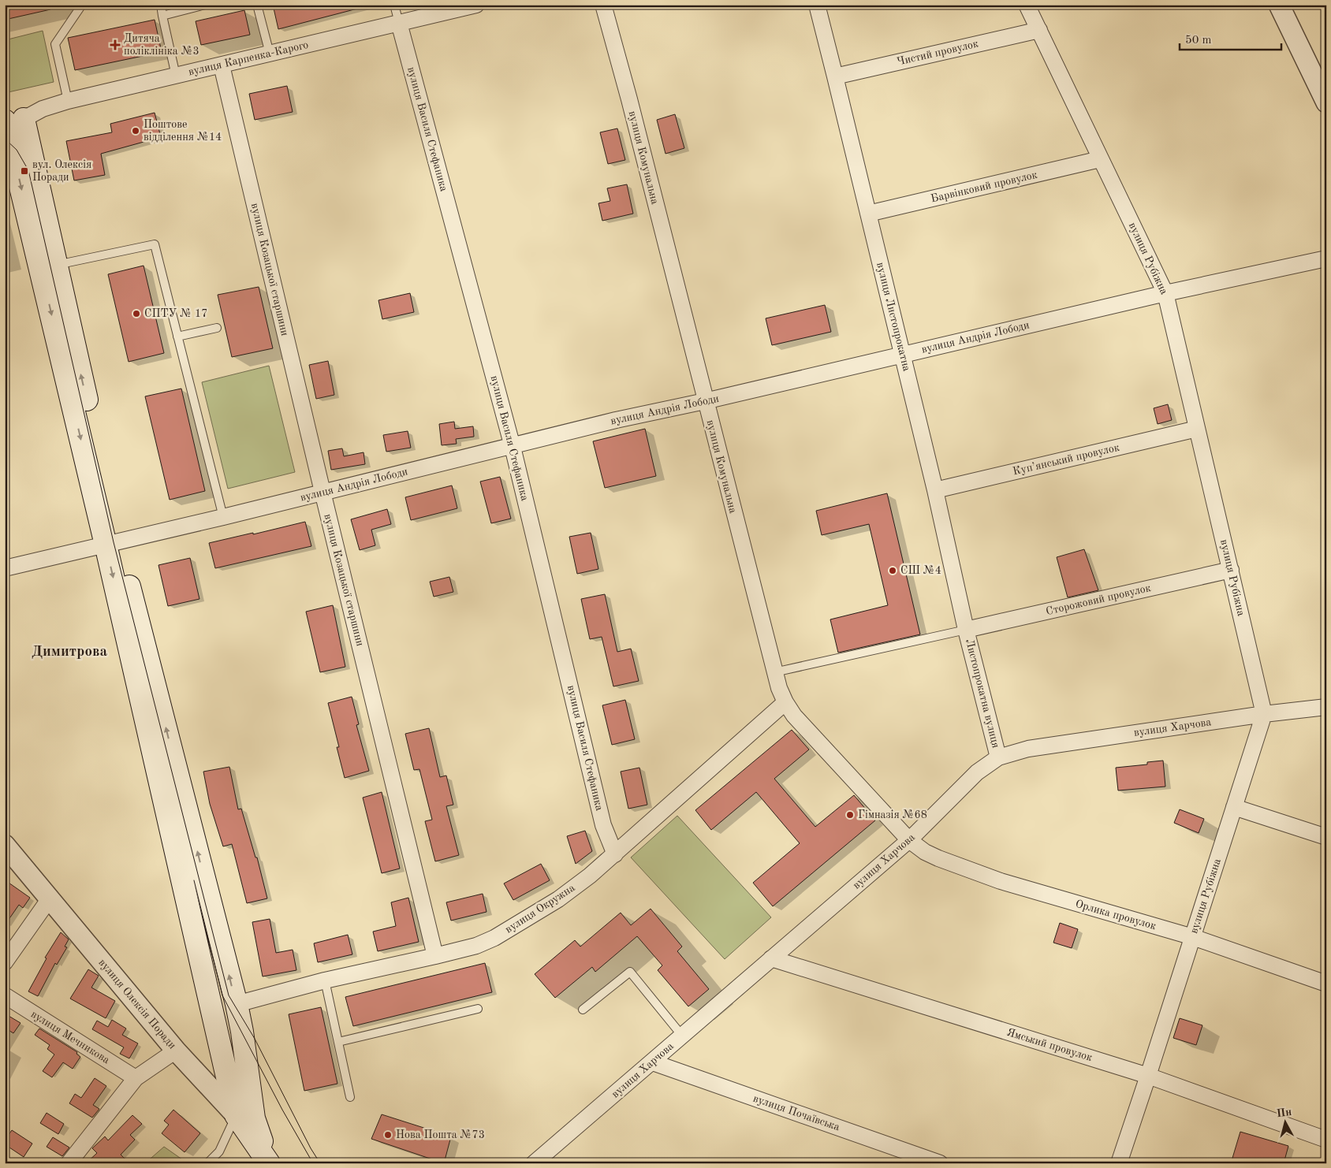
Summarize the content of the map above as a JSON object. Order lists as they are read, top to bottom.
{
  "streets": {
    "main road": ["вулиця Олексія Поради"],
    "street": [
      "Чистий провулок",
      "вулиця Карпенка-Карого",
      "вулиця Василя Стефаника",
      "вулиця Комунальна",
      "Барвінковий провулок",
      "вулиця Рубіжна",
      "вулиця Козацької старшини",
      "вулиця Листопрокатна",
      "вулиця Андрія Лободи",
      "Куп’янський провулок",
      "Сторожовий провулок",
      "Листопрокатна вулиця",
      "вулиця Харчова",
      "вулиця Окружна",
      "Орлика провулок",
      "вулиця Мечникова",
      "Ямський провулок",
      "вулиця Почаївська"
    ]
  },
  "crossings": [
    ["Чистий провулок", "вулиця Рубіжна"],
    ["Чистий провулок", "вулиця Листопрокатна"],
    ["вулиця Карпенка-Карого", "вулиця Василя Стефаника"],
    ["вулиця Карпенка-Карого", "вулиця Козацької старшини"],
    ["вулиця Василя Стефаника", "вулиця Андрія Лободи"],
    ["вулиця Василя Стефаника", "вулиця Окружна"],
    ["вулиця Комунальна", "вулиця Андрія Лободи"],
    ["вулиця Комунальна", "вулиця Харчова"],
    ["вулиця Комунальна", "вулиця Окружна"],
    ["вулиця Комунальна", "Орлика провулок"],
    ["Барвінковий провулок", "вулиця Рубіжна"],
    ["Барвінковий провулок", "вулиця Листопрокатна"],
    ["вулиця Рубіжна", "вулиця Андрія Лободи"],
    ["вулиця Рубіжна", "Куп’янський провулок"],
    ["вулиця Рубіжна", "Сторожовий провулок"],
    ["вулиця Рубіжна", "вулиця Харчова"],
    ["вулиця Рубіжна", "Орлика провулок"],
    ["вулиця Рубіжна", "Ямський провулок"],
    ["вулиця Козацької старшини", "вулиця Андрія Лободи"],
    ["вулиця Козацької старшини", "вулиця Окружна"],
    ["вулиця Листопрокатна", "вулиця Андрія Лободи"],
    ["вулиця Листопрокатна", "Куп’янський провулок"],
    ["вулиця Листопрокатна", "Сторожовий провулок"],
    ["вулиця Листопрокатна", "Листопрокатна вулиця"],
    ["Сторожовий провулок", "Листопрокатна вулиця"],
    ["Листопрокатна вулиця", "вулиця Харчова"],
    ["вулиця Харчова", "Орлика провулок"],
    ["вулиця Харчова", "Ямський провулок"],
    ["вулиця Харчова", "вулиця Почаївська"]
  ],
  "districts": ["Димитрова"],
  "places": {
    "health": ["Дитяча поліклініка №3"],
    "other": [
      "Поштове відділення №14",
      "СПТУ № 17",
      "СШ №4",
      "Гімназія №68",
      "Нова Пошта №73"
    ],
    "transit": ["вул. Олексія Поради"]
  },
  "scale_bar": "50 m",
  "north": "top"
}
